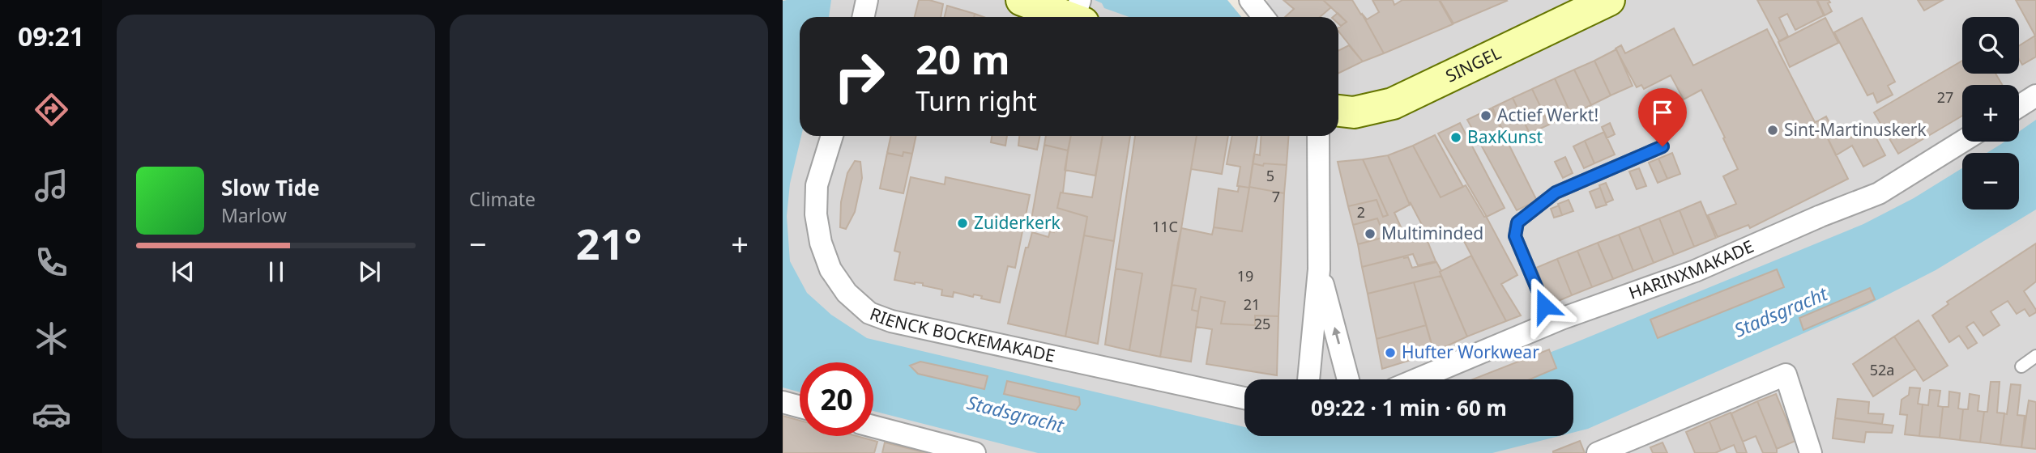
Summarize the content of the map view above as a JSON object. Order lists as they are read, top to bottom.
{
  "streets": {
    "main road": ["SINGEL"],
    "street": ["HARINXMAKADE", "RIENCK BOCKEMAKADE"]
  },
  "water": ["Stadsgracht"],
  "places": [
    "Actief Werkt!",
    "Sint-Martinuskerk",
    "BaxKunst",
    "Zuiderkerk",
    "Multiminded",
    "Hufter Workwear"
  ],
  "house_numbers": [
    "27",
    "5",
    "7",
    "2",
    "11C",
    "19",
    "21",
    "25",
    "52a"
  ],
  "page": {
    "tabs": "09:21",
    "tile": "Climate",
    "map_buttons": ["+", "−"],
    "turn": ["20 m", "Turn right"],
    "song": ["Slow Tide", "Marlow"],
    "heat": ["−", "21°", "+"],
    "limit": "20",
    "trip": "09:22 · 1 min · 60 m"
  }
}
